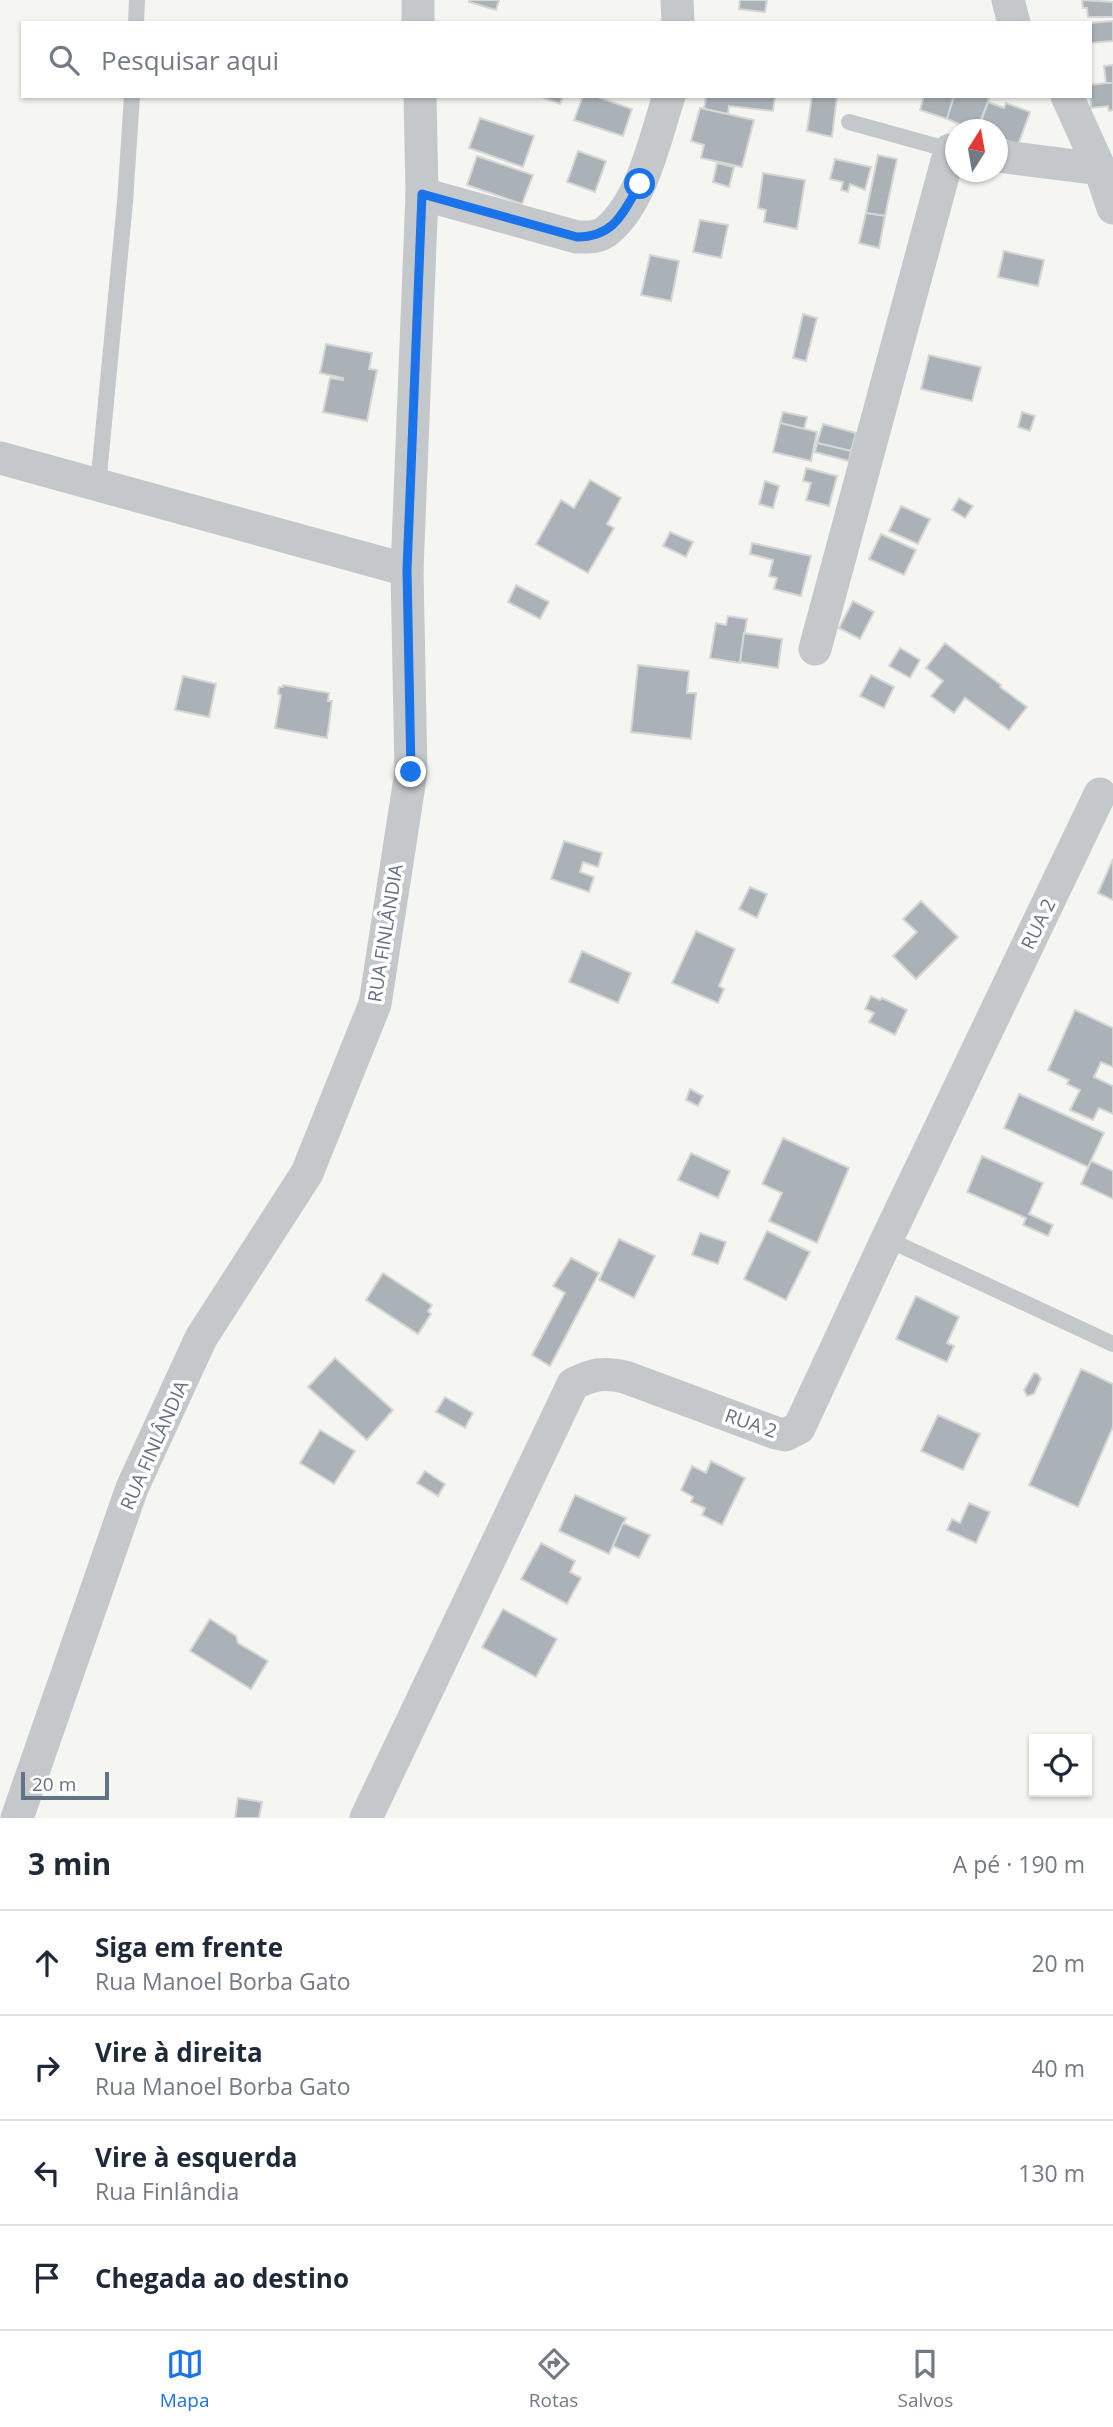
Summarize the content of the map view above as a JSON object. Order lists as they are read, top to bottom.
{
  "streets": {
    "street": ["RUA 2", "RUA FINLÂNDIA"]
  },
  "scale_bar": "20 m",
  "north": "top",
  "page": {
    "search": "Pesquisar aqui",
    "scale": "20 m",
    "heading": ["3 min", "A pé · 190 m"],
    "list": [
      ["Siga em frente", "Rua Manoel Borba Gato", "20 m"],
      ["Vire à direita", "Rua Manoel Borba Gato", "40 m"],
      ["Vire à esquerda", "Rua Finlândia", "130 m"],
      "Chegada ao destino"
    ],
    "nav": ["Mapa", "Rotas", "Salvos"]
  }
}
